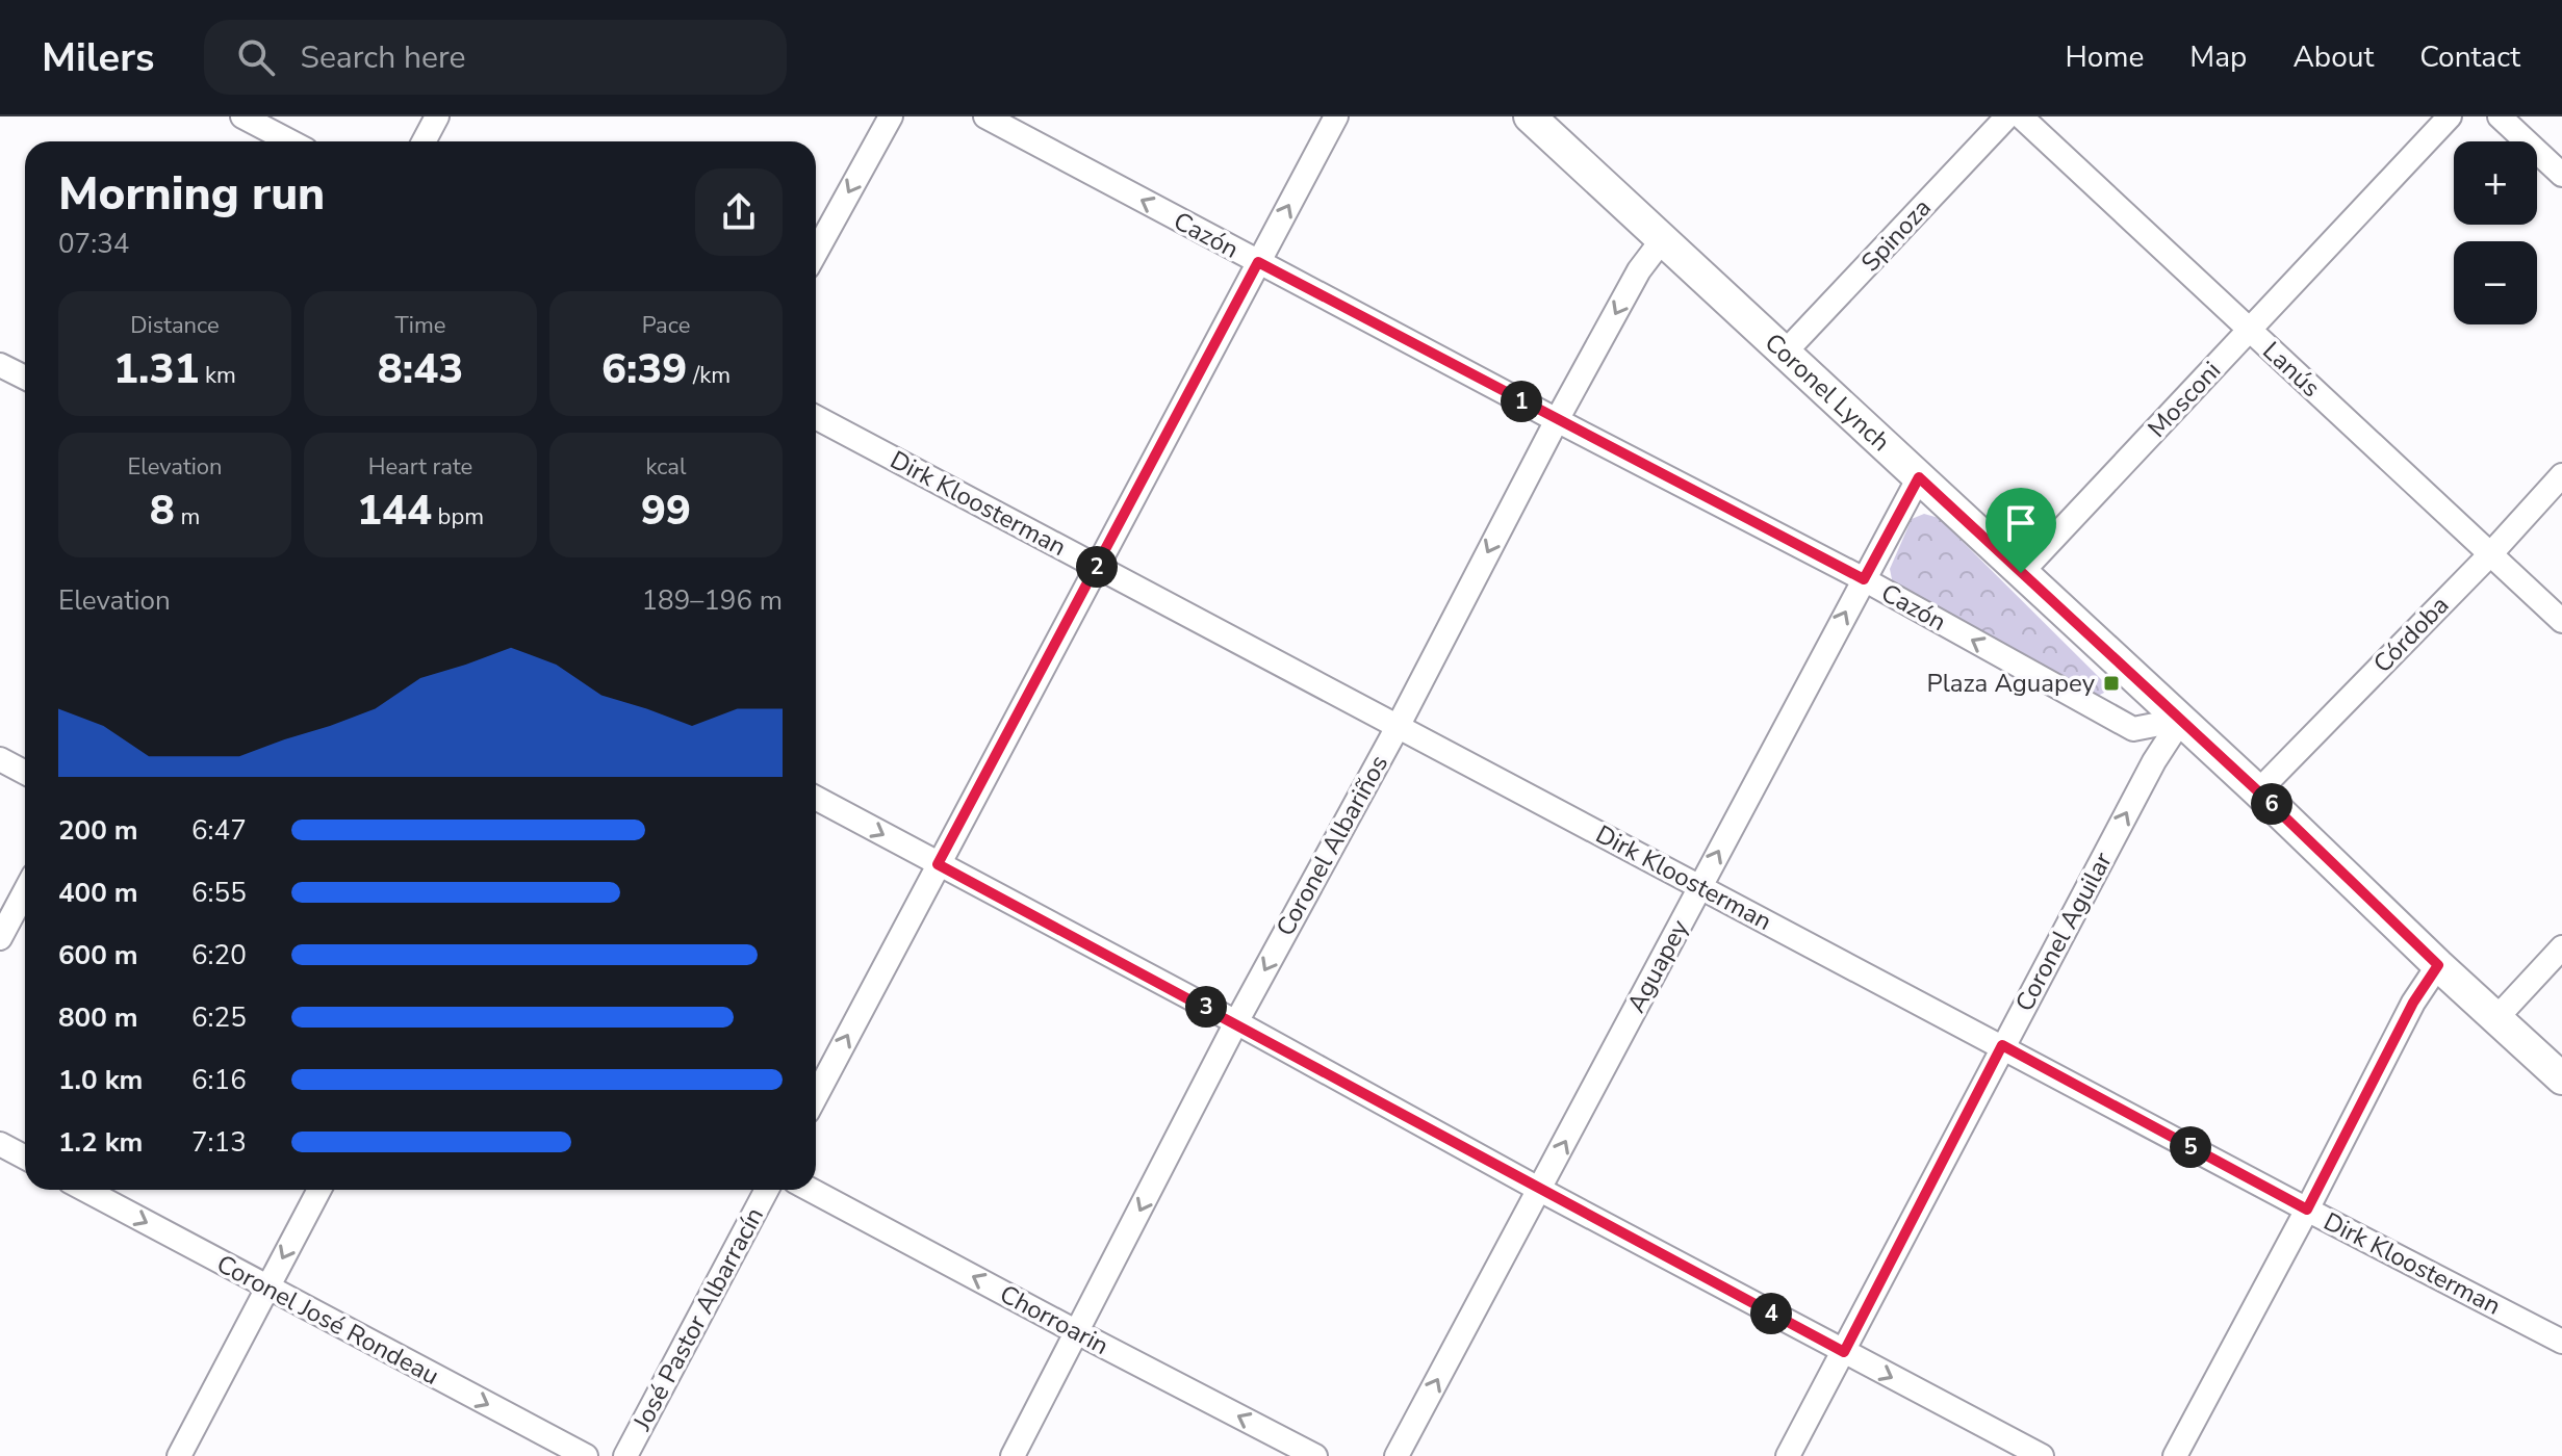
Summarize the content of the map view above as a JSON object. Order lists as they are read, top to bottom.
{
  "streets": {
    "street": [
      "Cazón",
      "Spinoza",
      "Lanús",
      "Coronel Lynch",
      "Mosconi",
      "Dirk Kloosterman",
      "Córdoba",
      "Coronel Albariños",
      "Coronel Aguilar",
      "Aguapey",
      "José Pastor Albarracín",
      "Coronel José Rondeau",
      "Chorroarin"
    ]
  },
  "crossings": [
    ["Cazón", "Coronel Lynch"],
    ["Cazón", "Coronel Albariños"],
    ["Cazón", "Coronel Aguilar"],
    ["Cazón", "Aguapey"],
    ["Spinoza", "Coronel Lynch"],
    ["Lanús", "Mosconi"],
    ["Lanús", "Córdoba"],
    ["Coronel Lynch", "Mosconi"],
    ["Coronel Lynch", "Córdoba"],
    ["Coronel Lynch", "Coronel Albariños"],
    ["Coronel Lynch", "Coronel Aguilar"],
    ["Coronel Lynch", "Aguapey"],
    ["Dirk Kloosterman", "Coronel Albariños"],
    ["Dirk Kloosterman", "Coronel Aguilar"],
    ["Dirk Kloosterman", "Aguapey"],
    ["Coronel Albariños", "Chorroarin"]
  ],
  "one_way": [
    "Cazón",
    "Coronel Albariños",
    "Coronel Aguilar",
    "Aguapey",
    "Coronel José Rondeau",
    "Chorroarin"
  ],
  "places": {
    "transit": ["Plaza Aguapey"]
  },
  "page": {
    "header": "Milers",
    "search": "Search here",
    "nav": [
      "Home",
      "Map",
      "About",
      "Contact"
    ],
    "map_buttons": ["+", "−"],
    "heading": ["Morning run", "07:34"],
    "stats": [
      ["Distance", "1.31 km"],
      ["Time", "8:43"],
      ["Pace", "6:39 /km"],
      ["Elevation", "8 m"],
      ["Heart rate", "144 bpm"],
      ["kcal", "99"]
    ],
    "pins": [
      "1",
      "2",
      "6",
      "3",
      "5",
      "4"
    ],
    "chart": ["Elevation", "189–196 m"],
    "list": [
      {
        "name": "200 m",
        "note": "6:47"
      },
      {
        "name": "400 m",
        "note": "6:55"
      },
      {
        "name": "600 m",
        "note": "6:20"
      },
      {
        "name": "800 m",
        "note": "6:25"
      },
      {
        "name": "1.0 km",
        "note": "6:16"
      },
      {
        "name": "1.2 km",
        "note": "7:13"
      }
    ]
  }
}
